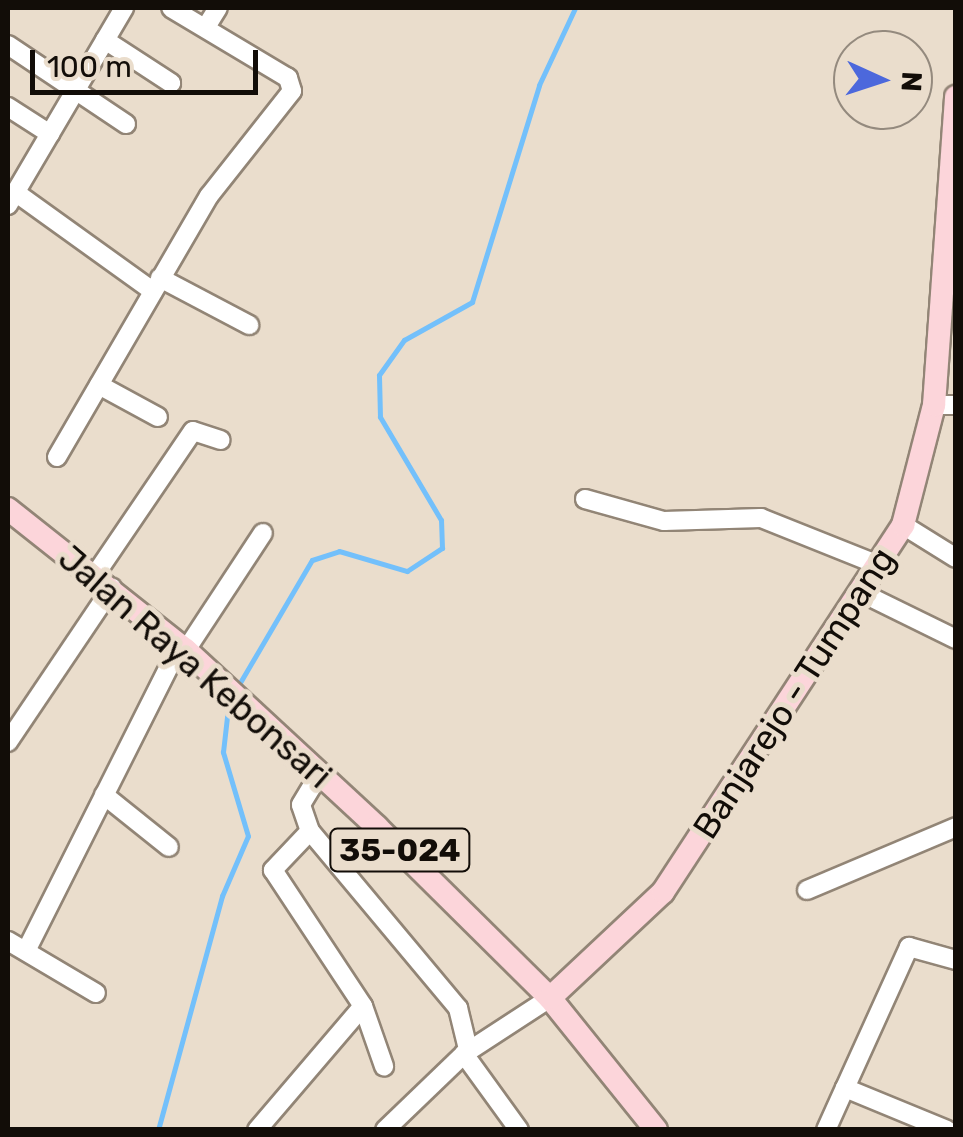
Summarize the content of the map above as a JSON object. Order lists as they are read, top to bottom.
{
  "streets": {
    "main road": ["Jalan Raya Kebonsari", "Banjarejo - Tumpang", "35-024"]
  },
  "crossings": [
    ["Jalan Raya Kebonsari", "Banjarejo - Tumpang"]
  ],
  "scale_bar": "100 m",
  "north": "right"
}
